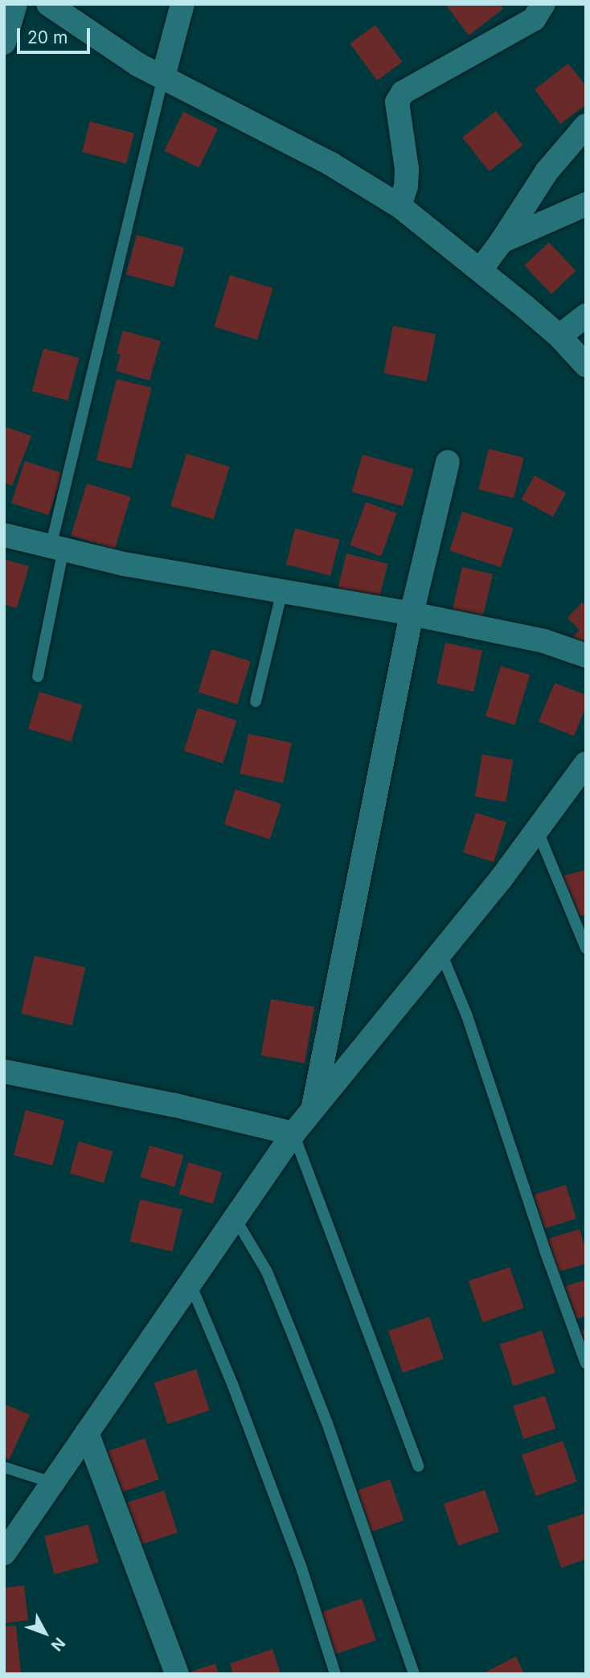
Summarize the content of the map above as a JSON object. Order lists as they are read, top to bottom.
{
  "scale_bar": "20 m",
  "north": "bottom right"
}
